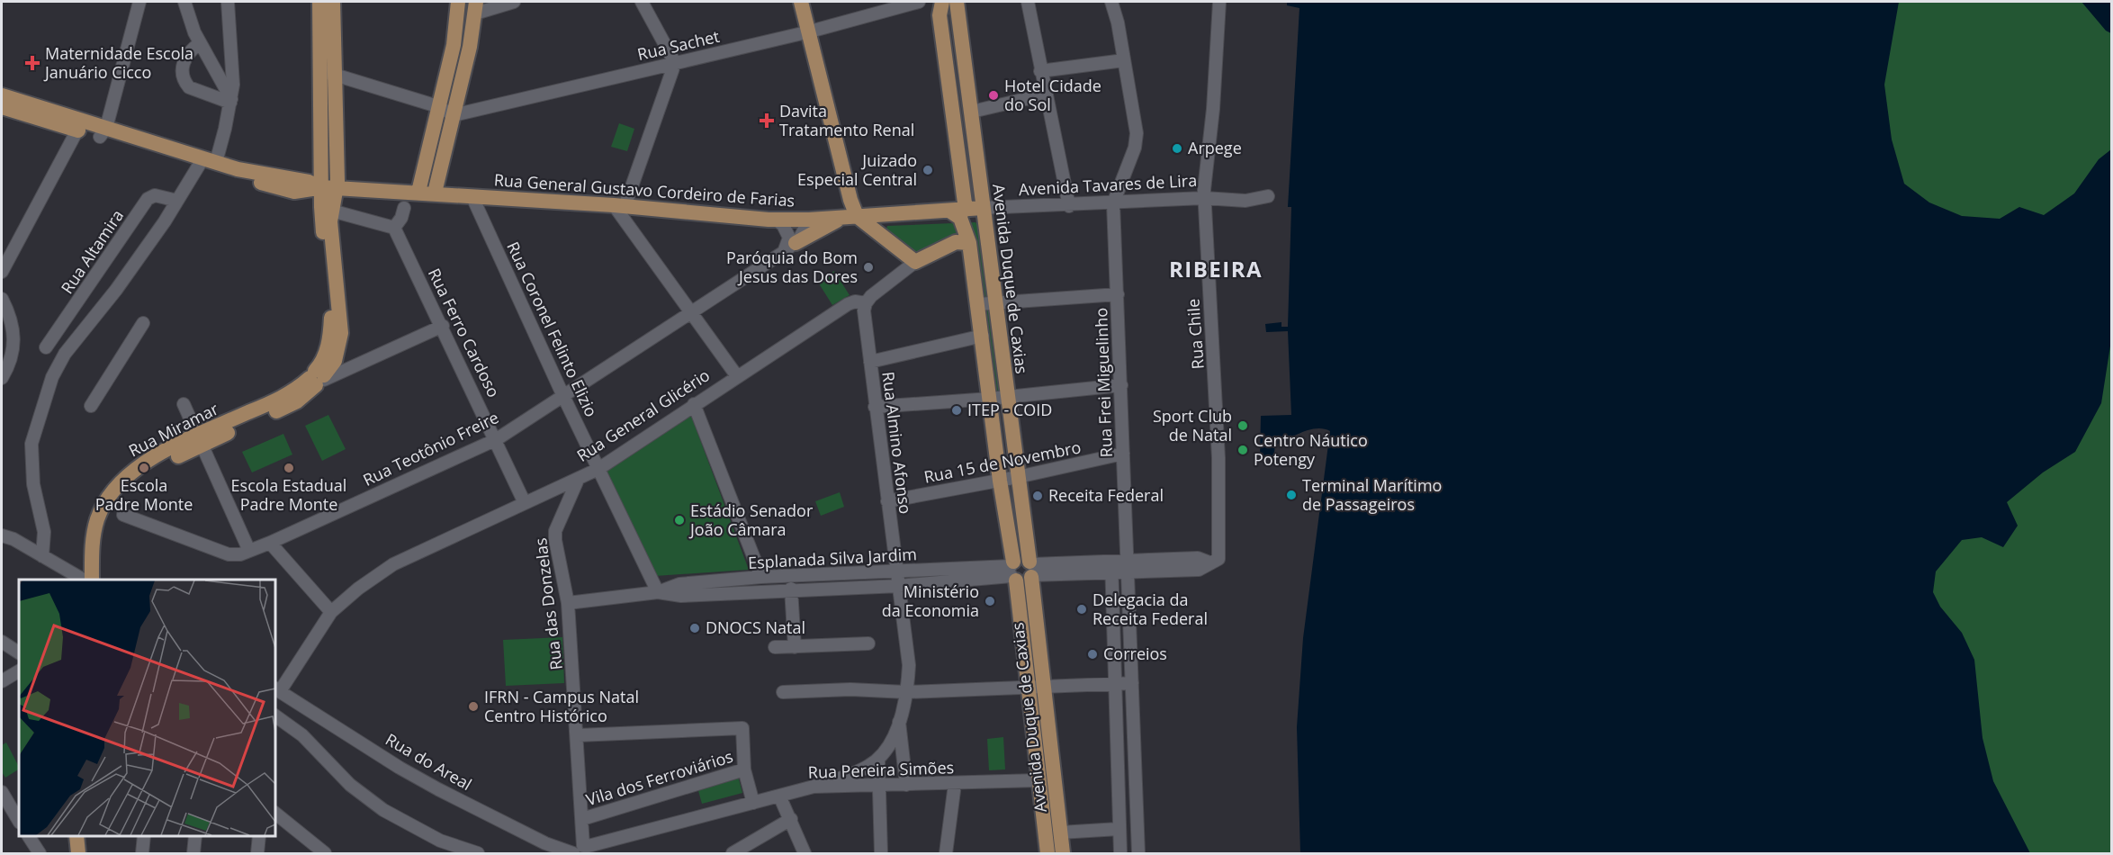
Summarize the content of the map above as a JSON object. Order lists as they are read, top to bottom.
{
  "streets": {
    "main road": [
      "Avenida Tavares de Lira",
      "Rua General Gustavo Cordeiro de Farias",
      "Avenida Duque de Caxias",
      "Rua Miramar"
    ],
    "street": [
      "Rua Sachet",
      "Rua Altamira",
      "Rua Coronel Felinto Elizio",
      "Rua Ferro Cardoso",
      "Rua Chile",
      "Rua Frei Miguelinho",
      "Rua General Glicério",
      "Rua Almino Afonso",
      "Rua Teotônio Freire",
      "Rua 15 de Novembro",
      "Esplanada Silva Jardim",
      "Rua das Donzelas",
      "Rua do Areal",
      "Rua Pereira Simões",
      "Vila dos Ferroviários"
    ]
  },
  "crossings": [
    ["Avenida Tavares de Lira", "Rua General Gustavo Cordeiro de Farias"],
    ["Avenida Tavares de Lira", "Avenida Duque de Caxias"],
    ["Avenida Tavares de Lira", "Rua Chile"],
    ["Avenida Tavares de Lira", "Rua Frei Miguelinho"],
    ["Rua General Gustavo Cordeiro de Farias", "Avenida Duque de Caxias"],
    ["Rua General Gustavo Cordeiro de Farias", "Rua Coronel Felinto Elizio"],
    ["Rua General Gustavo Cordeiro de Farias", "Rua Miramar"],
    ["Rua General Gustavo Cordeiro de Farias", "Rua Teotônio Freire"],
    ["Avenida Duque de Caxias", "Rua 15 de Novembro"],
    ["Avenida Duque de Caxias", "Esplanada Silva Jardim"],
    ["Avenida Duque de Caxias", "Rua Pereira Simões"],
    ["Rua Coronel Felinto Elizio", "Rua General Glicério"],
    ["Rua Coronel Felinto Elizio", "Rua Teotônio Freire"],
    ["Rua Coronel Felinto Elizio", "Esplanada Silva Jardim"],
    ["Rua Ferro Cardoso", "Rua General Glicério"],
    ["Rua Ferro Cardoso", "Rua Teotônio Freire"],
    ["Rua Chile", "Rua Frei Miguelinho"],
    ["Rua Frei Miguelinho", "Rua 15 de Novembro"],
    ["Rua General Glicério", "Rua Almino Afonso"],
    ["Rua General Glicério", "Rua das Donzelas"],
    ["Rua General Glicério", "Rua do Areal"],
    ["Rua Almino Afonso", "Rua 15 de Novembro"],
    ["Rua Almino Afonso", "Esplanada Silva Jardim"],
    ["Esplanada Silva Jardim", "Rua das Donzelas"],
    ["Rua das Donzelas", "Rua do Areal"],
    ["Rua das Donzelas", "Rua Pereira Simões"],
    ["Rua das Donzelas", "Vila dos Ferroviários"],
    ["Rua do Areal", "Rua Pereira Simões"],
    ["Rua Pereira Simões", "Vila dos Ferroviários"]
  ],
  "districts": ["RIBEIRA"],
  "places": {
    "health": ["Maternidade Escola Januário Cicco", "Davita Tratamento Renal"],
    "other": [
      "Hotel Cidade do Sol",
      "Arpege",
      "Juizado Especial Central",
      "Paróquia do Bom Jesus das Dores",
      "ITEP - COID",
      "Sport Club de Natal",
      "Centro Náutico Potengy",
      "Escola Padre Monte",
      "Escola Estadual Padre Monte",
      "Terminal Marítimo de Passageiros",
      "Receita Federal",
      "Estádio Senador João Câmara",
      "Ministério da Economia",
      "Delegacia da Receita Federal",
      "DNOCS Natal",
      "Correios",
      "IFRN - Campus Natal Centro Histórico"
    ]
  }
}
